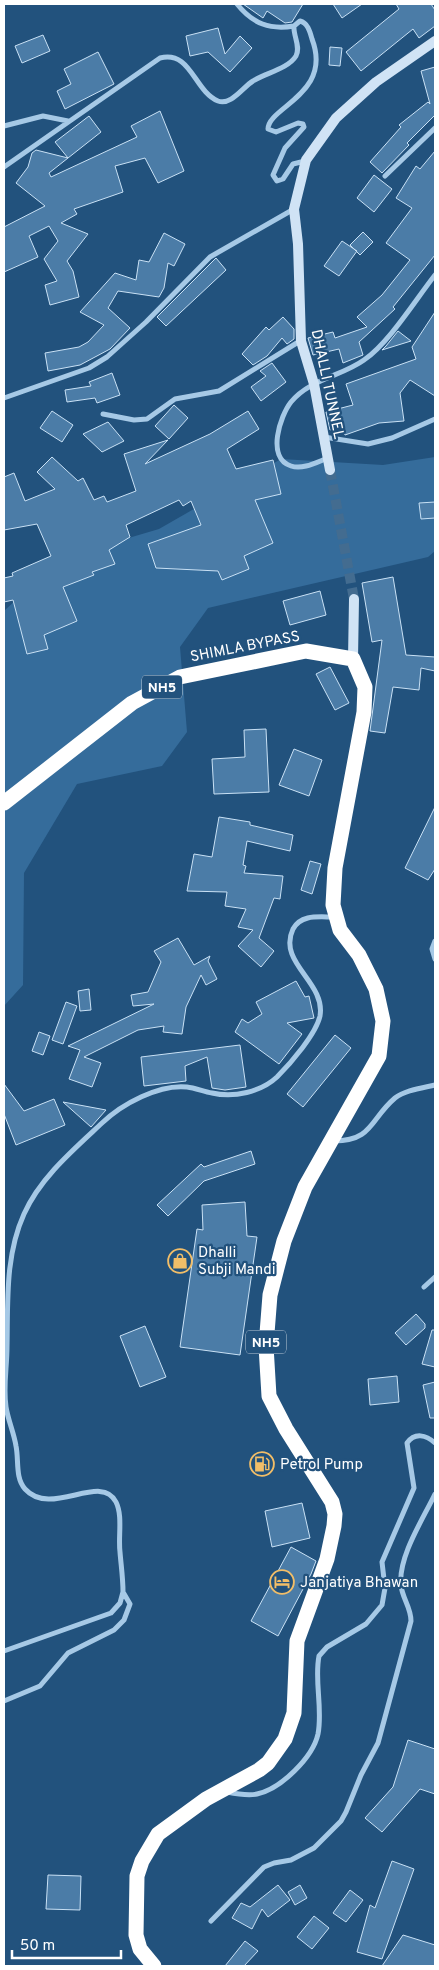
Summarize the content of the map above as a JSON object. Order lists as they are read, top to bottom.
{
  "streets": {
    "highway": ["SHIMLA BYPASS", "NH5"],
    "main road": ["DHALLI TUNNEL"]
  },
  "crossings": [
    ["SHIMLA BYPASS", "NH5"]
  ],
  "places": {
    "shop": ["Dhalli Subji Mandi"],
    "fuel station": ["Petrol Pump"],
    "hotel": ["Janjatiya Bhawan"]
  },
  "scale_bar": "50 m"
}
